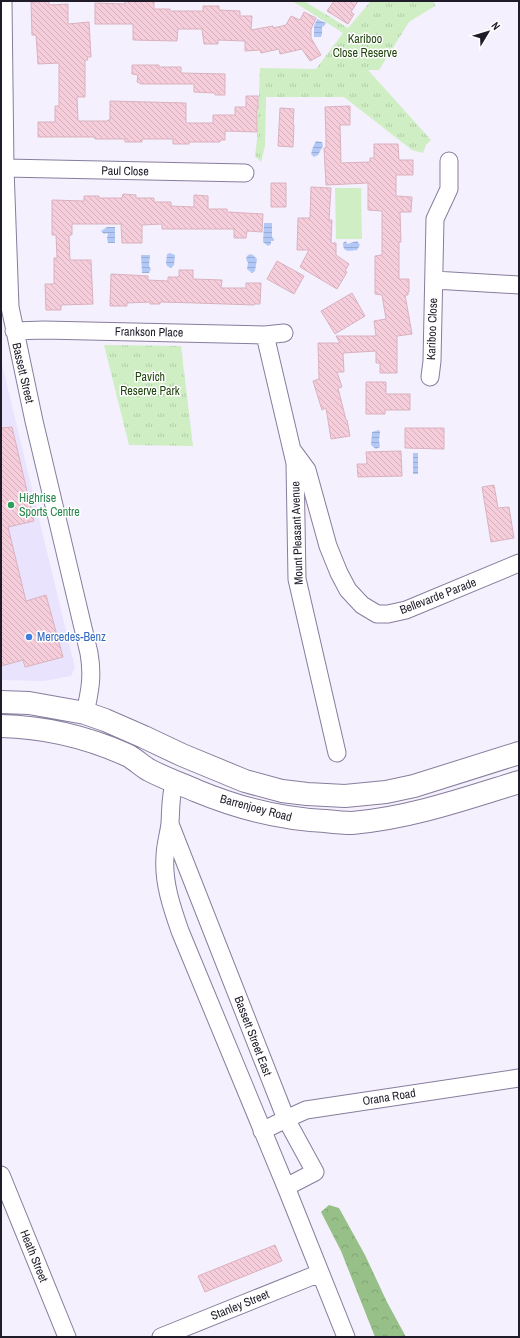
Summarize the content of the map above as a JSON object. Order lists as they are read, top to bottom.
{
  "streets": {
    "main road": ["Bassett Street", "Barrenjoey Road", "Bassett Street East"],
    "street": [
      "Paul Close",
      "Kariboo Close",
      "Frankson Place",
      "Mount Pleasant Avenue",
      "Bellevarde Parade",
      "Orana Road",
      "Heath Street",
      "Stanley Street"
    ]
  },
  "crossings": [
    ["Paul Close", "Bassett Street"],
    ["Frankson Place", "Bassett Street"],
    ["Frankson Place", "Mount Pleasant Avenue"],
    ["Bassett Street", "Barrenjoey Road"],
    ["Mount Pleasant Avenue", "Bellevarde Parade"],
    ["Barrenjoey Road", "Bassett Street East"],
    ["Bassett Street East", "Orana Road"],
    ["Bassett Street East", "Stanley Street"]
  ],
  "parks": ["Kariboo Close Reserve", "Pavich Reserve Park"],
  "places": ["Highrise Sports Centre", "Mercedes-Benz"],
  "north": "top right"
}
